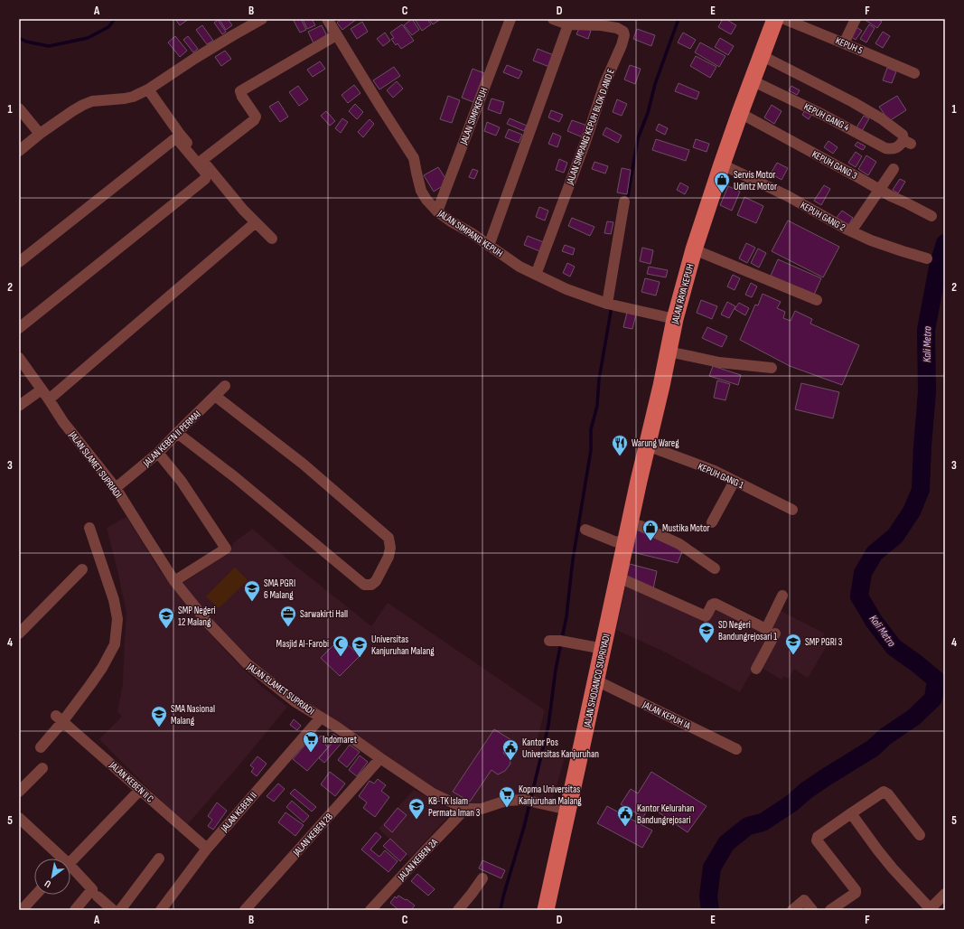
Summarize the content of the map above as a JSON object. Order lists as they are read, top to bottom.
{
  "streets": {
    "main road": ["JALAN RAYA KEPUH", "JALAN SHODANCO SUPRIYADI"],
    "street": [
      "KEPUH 5",
      "JALAN SIMPKEPUH",
      "KEPUH GANG 4",
      "JALAN SIMPANG KEPUH BLOK D AND E",
      "KEPUH GANG 3",
      "KEPUH GANG 2",
      "JALAN SIMPANG KEPUH",
      "JALAN KEBEN II PERMAI",
      "JALAN SLAMET SUPRIADI",
      "KEPUH GANG 1",
      "JALAN KEPUH IA",
      "JALAN KEBEN II C",
      "JALAN KEBEN II",
      "JALAN KEBEN 2B",
      "JALAN KEBEN 2A"
    ]
  },
  "crossings": [
    ["JALAN SIMPKEPUH", "JALAN SIMPANG KEPUH"],
    ["KEPUH GANG 4", "JALAN RAYA KEPUH"],
    ["JALAN SIMPANG KEPUH BLOK D AND E", "JALAN SIMPANG KEPUH"],
    ["KEPUH GANG 3", "JALAN RAYA KEPUH"],
    ["KEPUH GANG 2", "JALAN RAYA KEPUH"],
    ["JALAN SIMPANG KEPUH", "JALAN RAYA KEPUH"],
    ["JALAN RAYA KEPUH", "KEPUH GANG 1"],
    ["JALAN RAYA KEPUH", "JALAN SHODANCO SUPRIYADI"],
    ["JALAN KEBEN II PERMAI", "JALAN SLAMET SUPRIADI"],
    ["JALAN SLAMET SUPRIADI", "JALAN SHODANCO SUPRIYADI"],
    ["JALAN SLAMET SUPRIADI", "JALAN KEBEN II"],
    ["JALAN SLAMET SUPRIADI", "JALAN KEBEN 2B"],
    ["JALAN SLAMET SUPRIADI", "JALAN KEBEN 2A"],
    ["JALAN SHODANCO SUPRIYADI", "JALAN KEPUH IA"],
    ["JALAN KEBEN II C", "JALAN KEBEN II"]
  ],
  "water": ["Kali Metro"],
  "places": {
    "shop": ["Servis Motor Udintz Motor", "Mustika Motor"],
    "restaurant": ["Warung Wareg"],
    "school or university": [
      "SMA PGRI 6 Malang",
      "SMP Negeri 12 Malang",
      "SD Negeri Bandungrejosari 1",
      "SMP PGRI 3",
      "Universitas Kanjuruhan Malang",
      "SMA Nasional Malang",
      "KB-TK Islam Permata Iman 3"
    ],
    "office": ["Sarwakirti Hall"],
    "mosque": ["Masjid Al-Farobi"],
    "supermarket": ["Indomaret", "Kopma Universitas Kanjuruhan Malang"],
    "public building": ["Kantor Pos Universitas Kanjuruhan", "Kantor Kelurahan Bandungrejosari"]
  },
  "north": "bottom left",
  "grid": {
    "columns": [
      "A",
      "B",
      "C",
      "D",
      "E",
      "F"
    ],
    "rows": [
      "1",
      "2",
      "3",
      "4",
      "5"
    ]
  }
}
